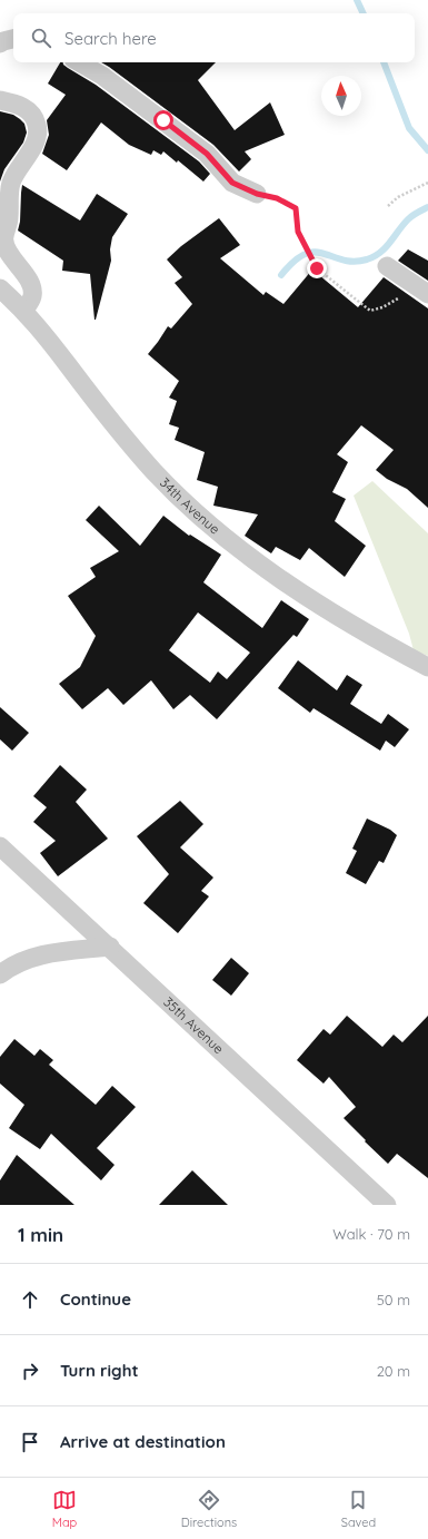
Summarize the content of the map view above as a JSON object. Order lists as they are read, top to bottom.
{
  "streets": {
    "street": ["34th Avenue", "35th Avenue"]
  },
  "north": "top",
  "page": {
    "search": "Search here",
    "heading": ["1 min", "Walk · 70 m"],
    "list": [
      ["Continue", "50 m"],
      ["Turn right", "20 m"],
      "Arrive at destination"
    ],
    "nav": ["Map", "Directions", "Saved"]
  }
}
